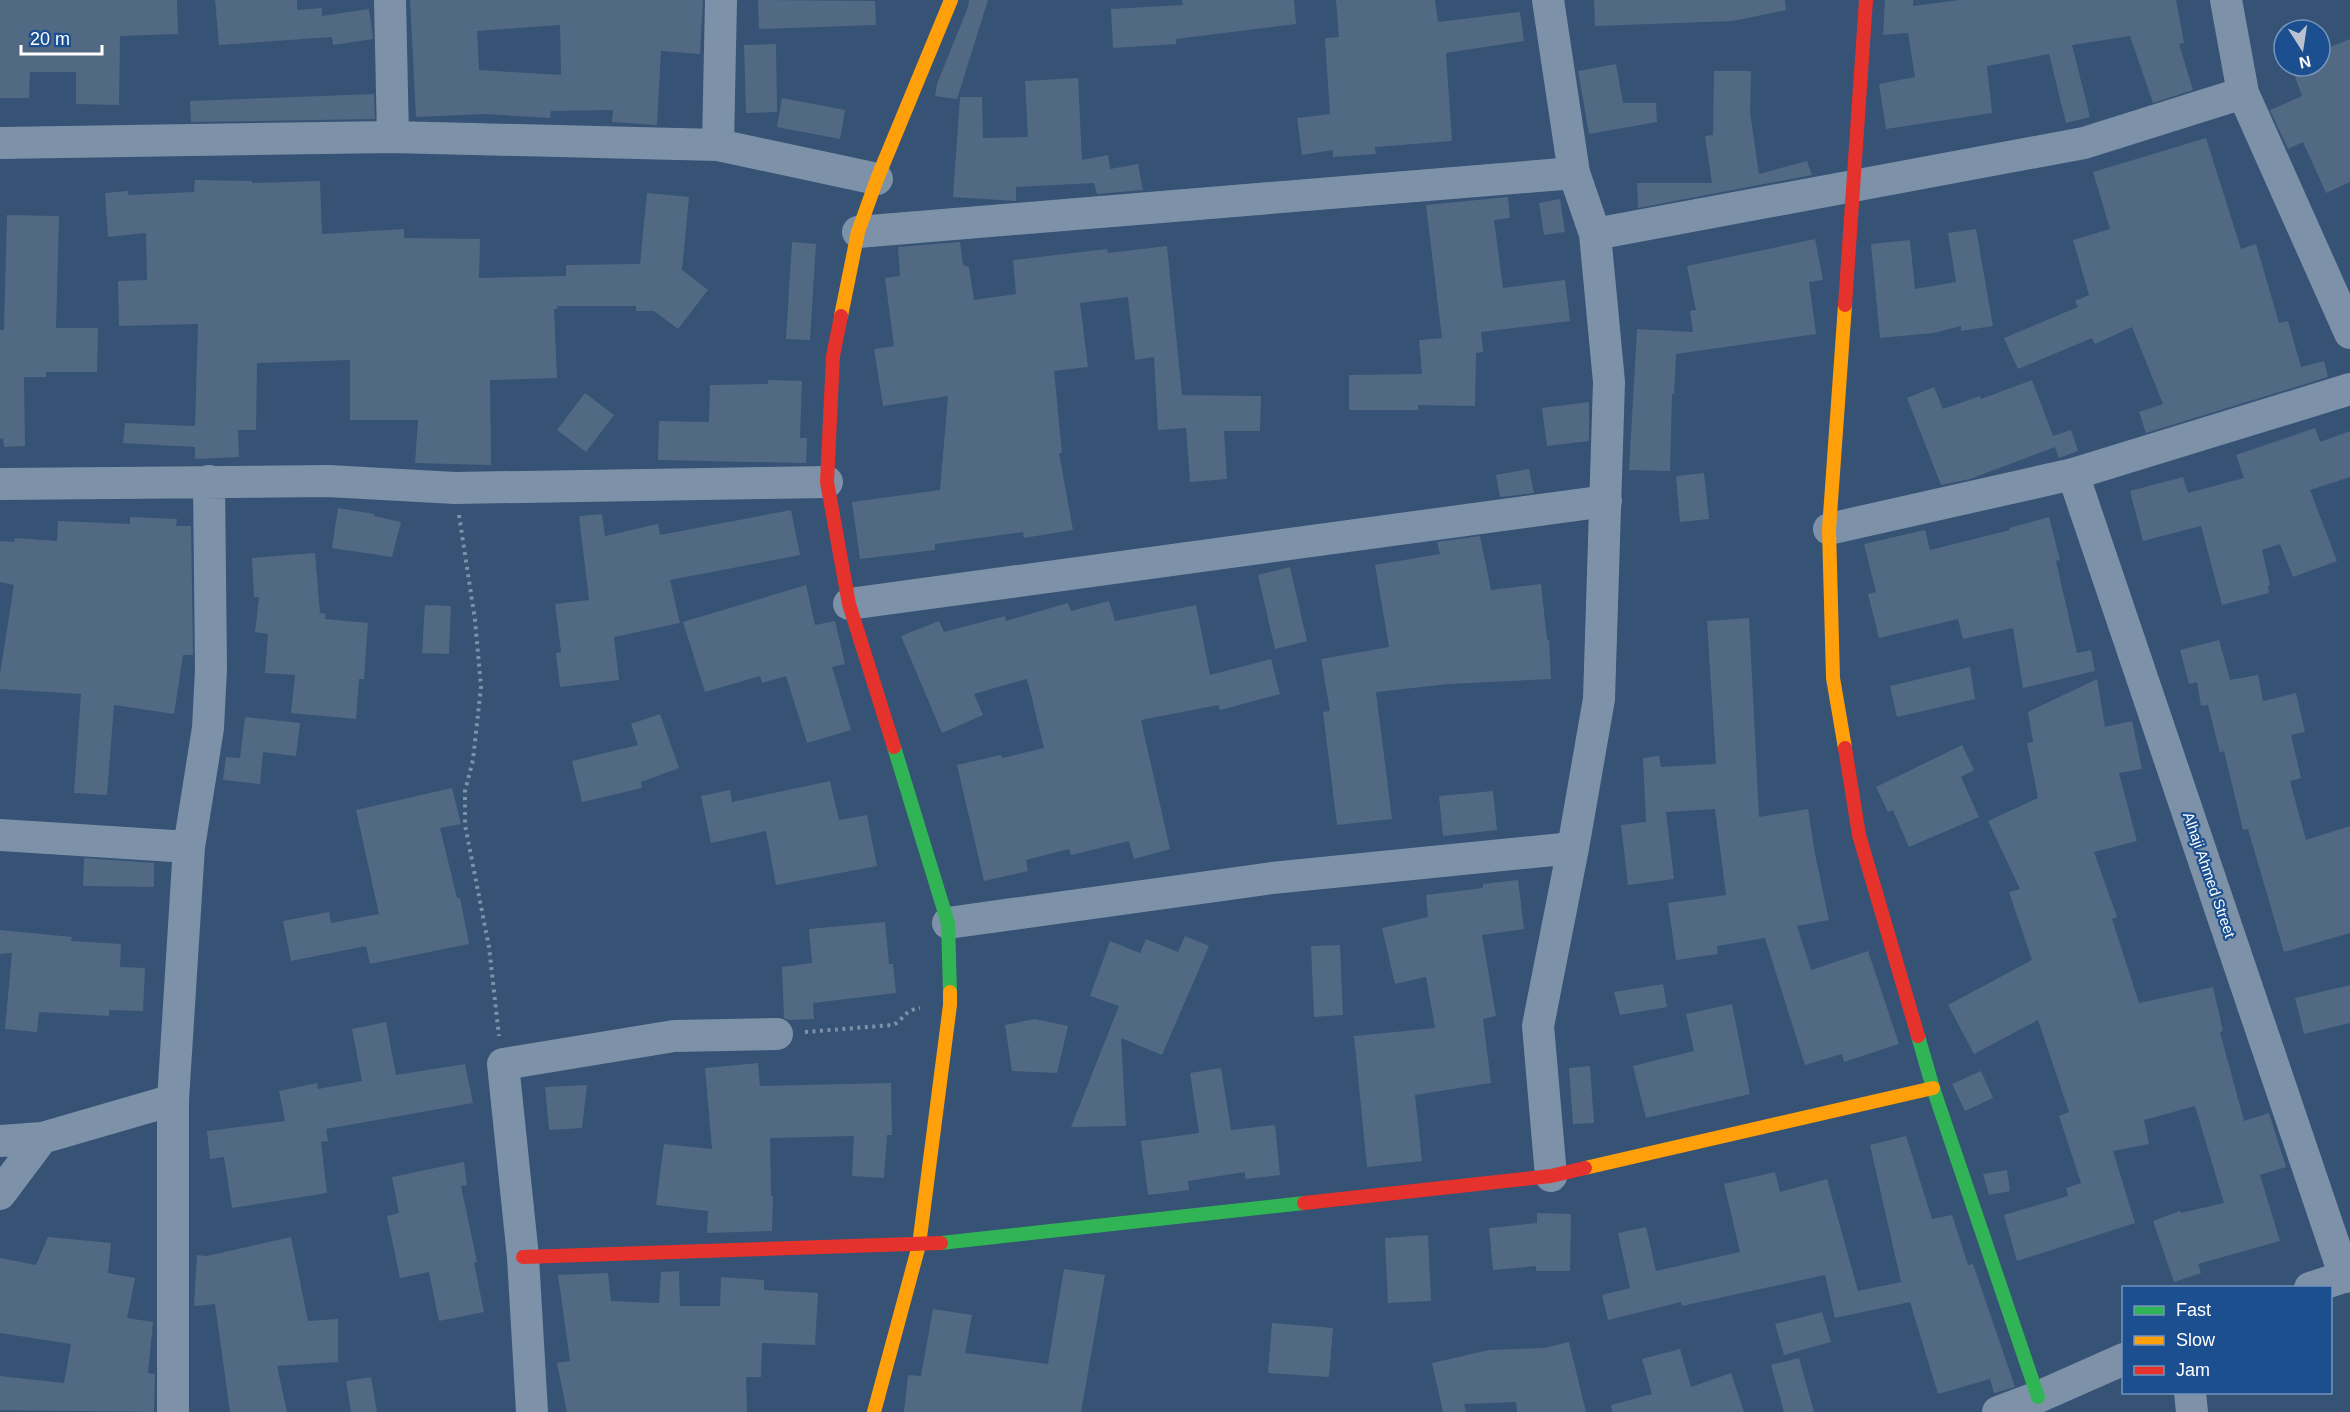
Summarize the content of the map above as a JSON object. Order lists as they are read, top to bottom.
{
  "streets": {
    "street": ["Alhaji Ahmed Street"]
  },
  "legend": ["Fast", "Slow", "Jam"],
  "scale_bar": "20 m",
  "north": "bottom"
}
